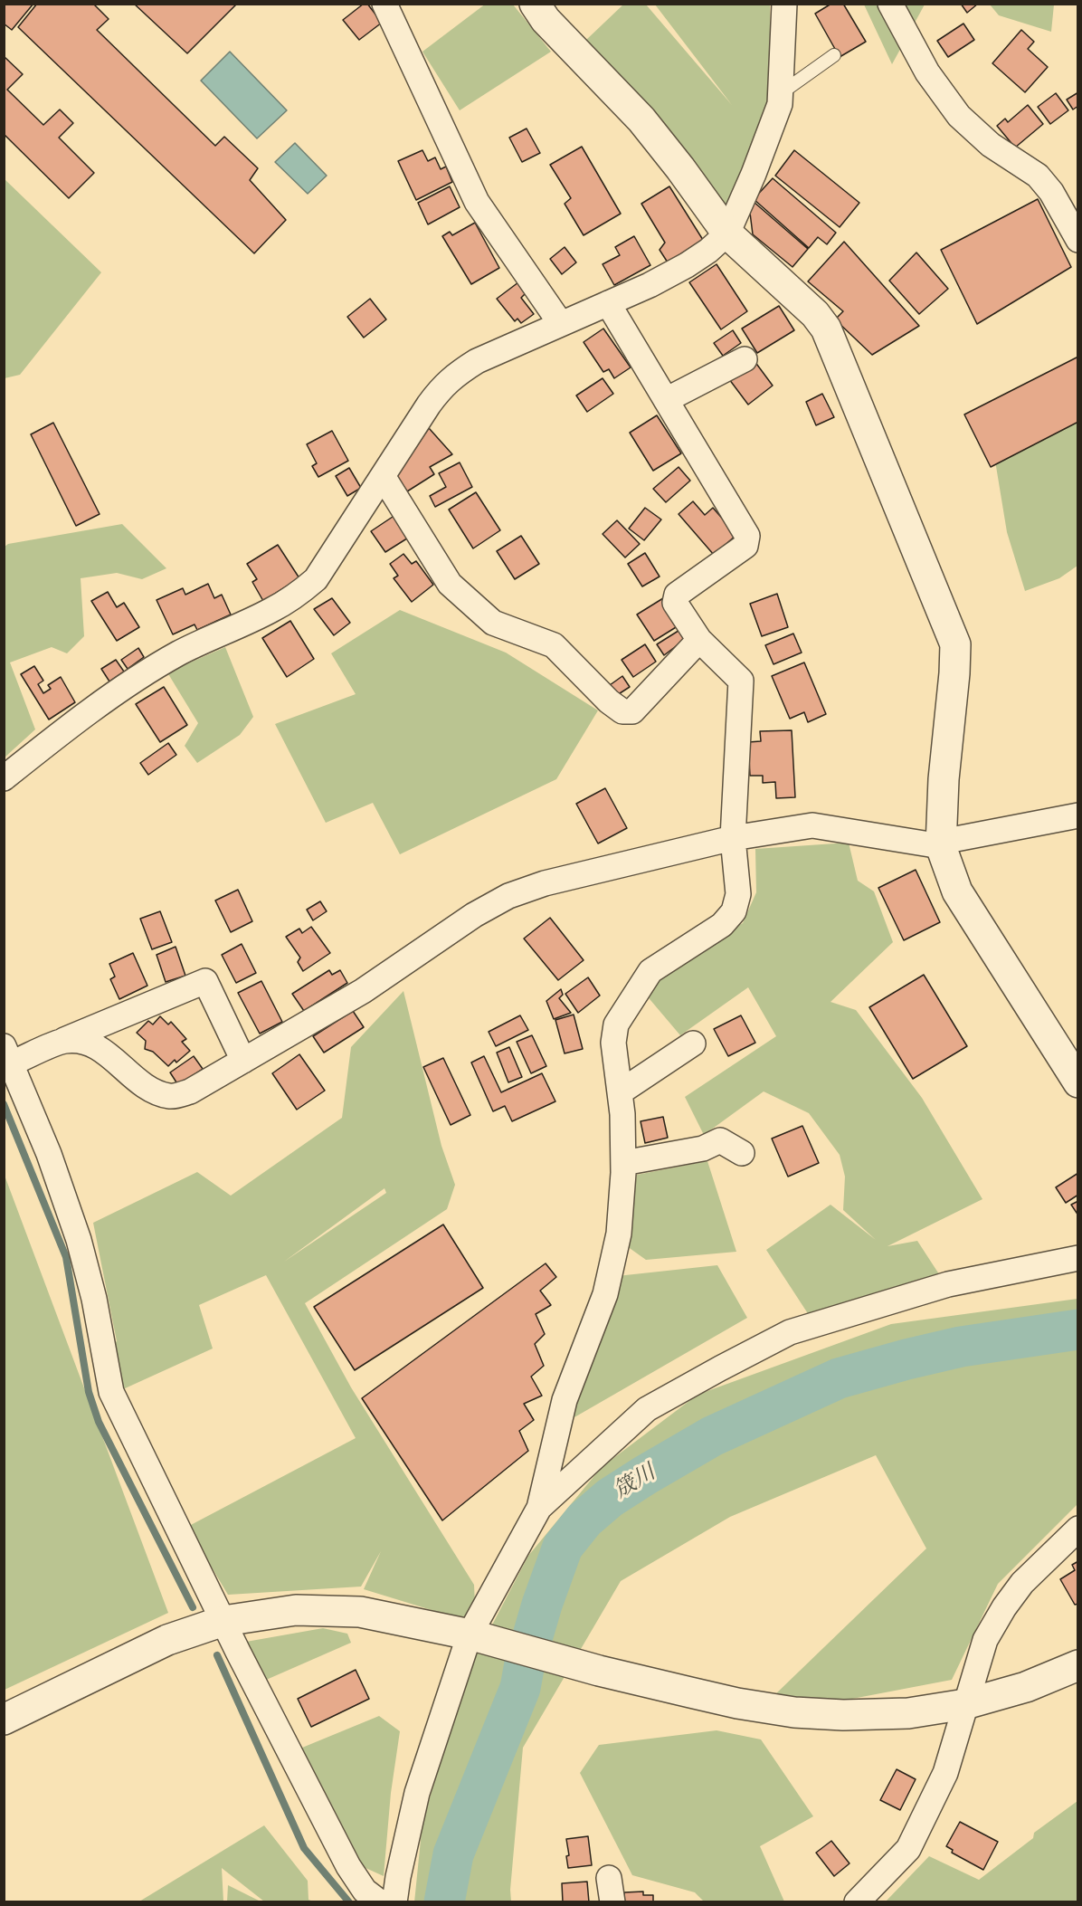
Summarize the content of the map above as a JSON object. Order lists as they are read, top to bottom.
{
  "water": ["筬川"]
}
